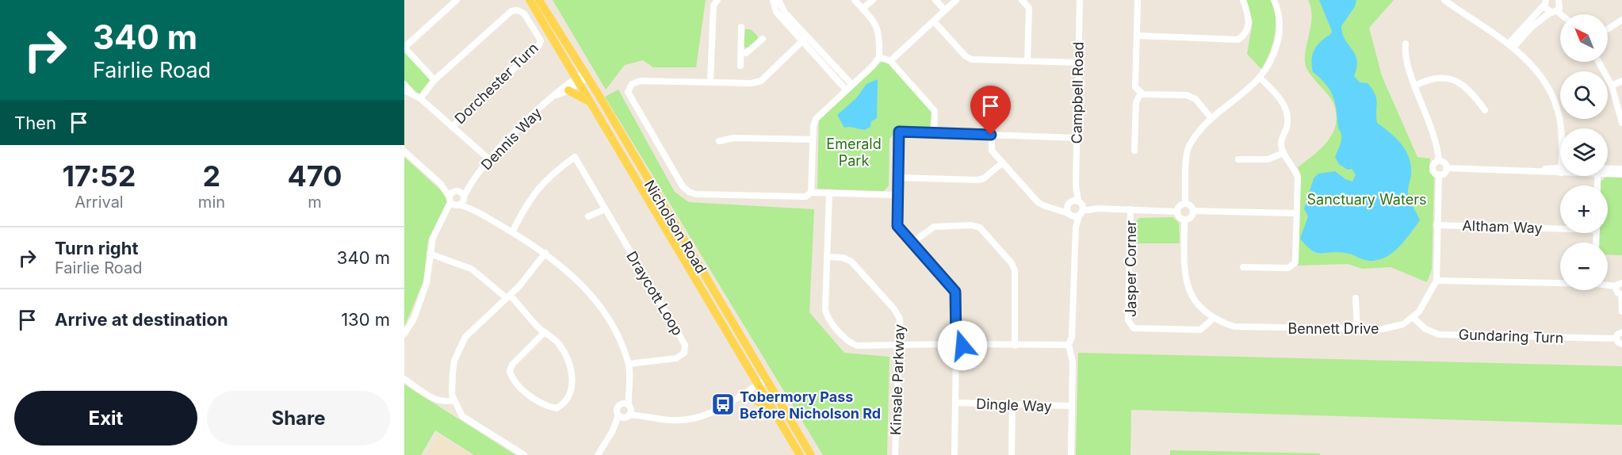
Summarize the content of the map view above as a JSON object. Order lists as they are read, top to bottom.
{
  "streets": {
    "main road": ["Nicholson Road"],
    "street": [
      "Dorchester Turn",
      "Campbell Road",
      "Dennis Way",
      "Altham Way",
      "Jasper Corner",
      "Draycott Loop",
      "Bennett Drive",
      "Gundaring Turn",
      "Kinsale Parkway",
      "Dingle Way"
    ]
  },
  "crossings": [
    ["Campbell Road", "Dingle Way"],
    ["Dennis Way", "Nicholson Road"],
    ["Altham Way", "Bennett Drive"],
    ["Jasper Corner", "Bennett Drive"],
    ["Bennett Drive", "Gundaring Turn"]
  ],
  "parks": ["Emerald Park", "Sanctuary Waters"],
  "places": {
    "bus stop": ["Tobermory Pass Before Nicholson Rd"]
  },
  "north": "top left",
  "page": {
    "turn": ["340 m", "Fairlie Road"],
    "map_buttons": ["+", "−"],
    "then": "Then",
    "eta": [
      "17:52",
      "Arrival",
      "2",
      "min",
      "470",
      "m"
    ],
    "list": [
      {
        "name": "Turn right",
        "note": "Fairlie Road",
        "value": "340 m"
      },
      {
        "name": "Arrive at destination",
        "value": "130 m"
      }
    ],
    "buttons": ["Exit", "Share"]
  }
}
